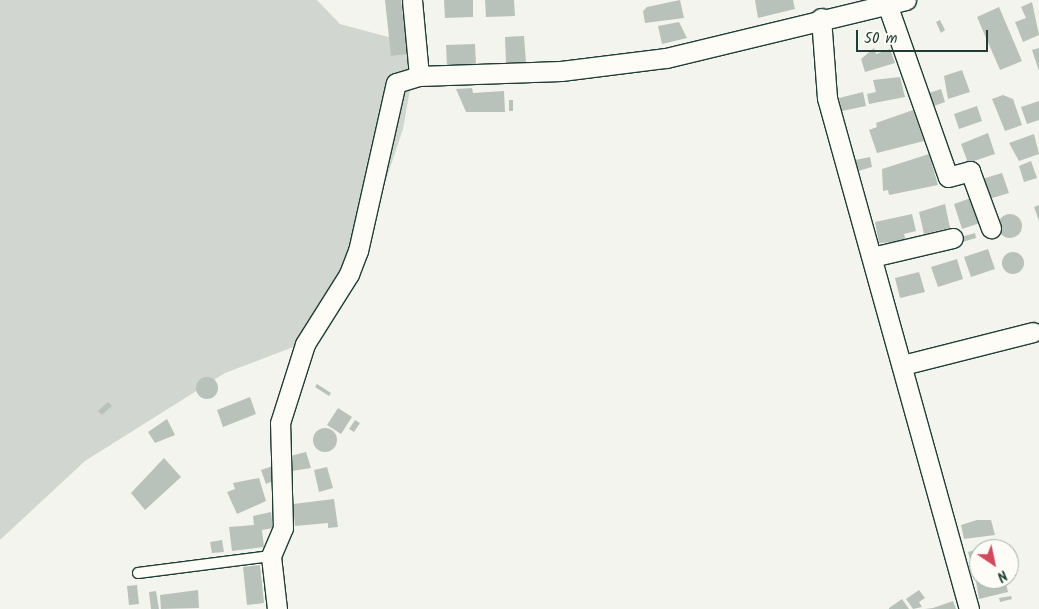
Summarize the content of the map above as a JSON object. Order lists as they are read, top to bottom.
{
  "scale_bar": "50 m",
  "north": "bottom right"
}
